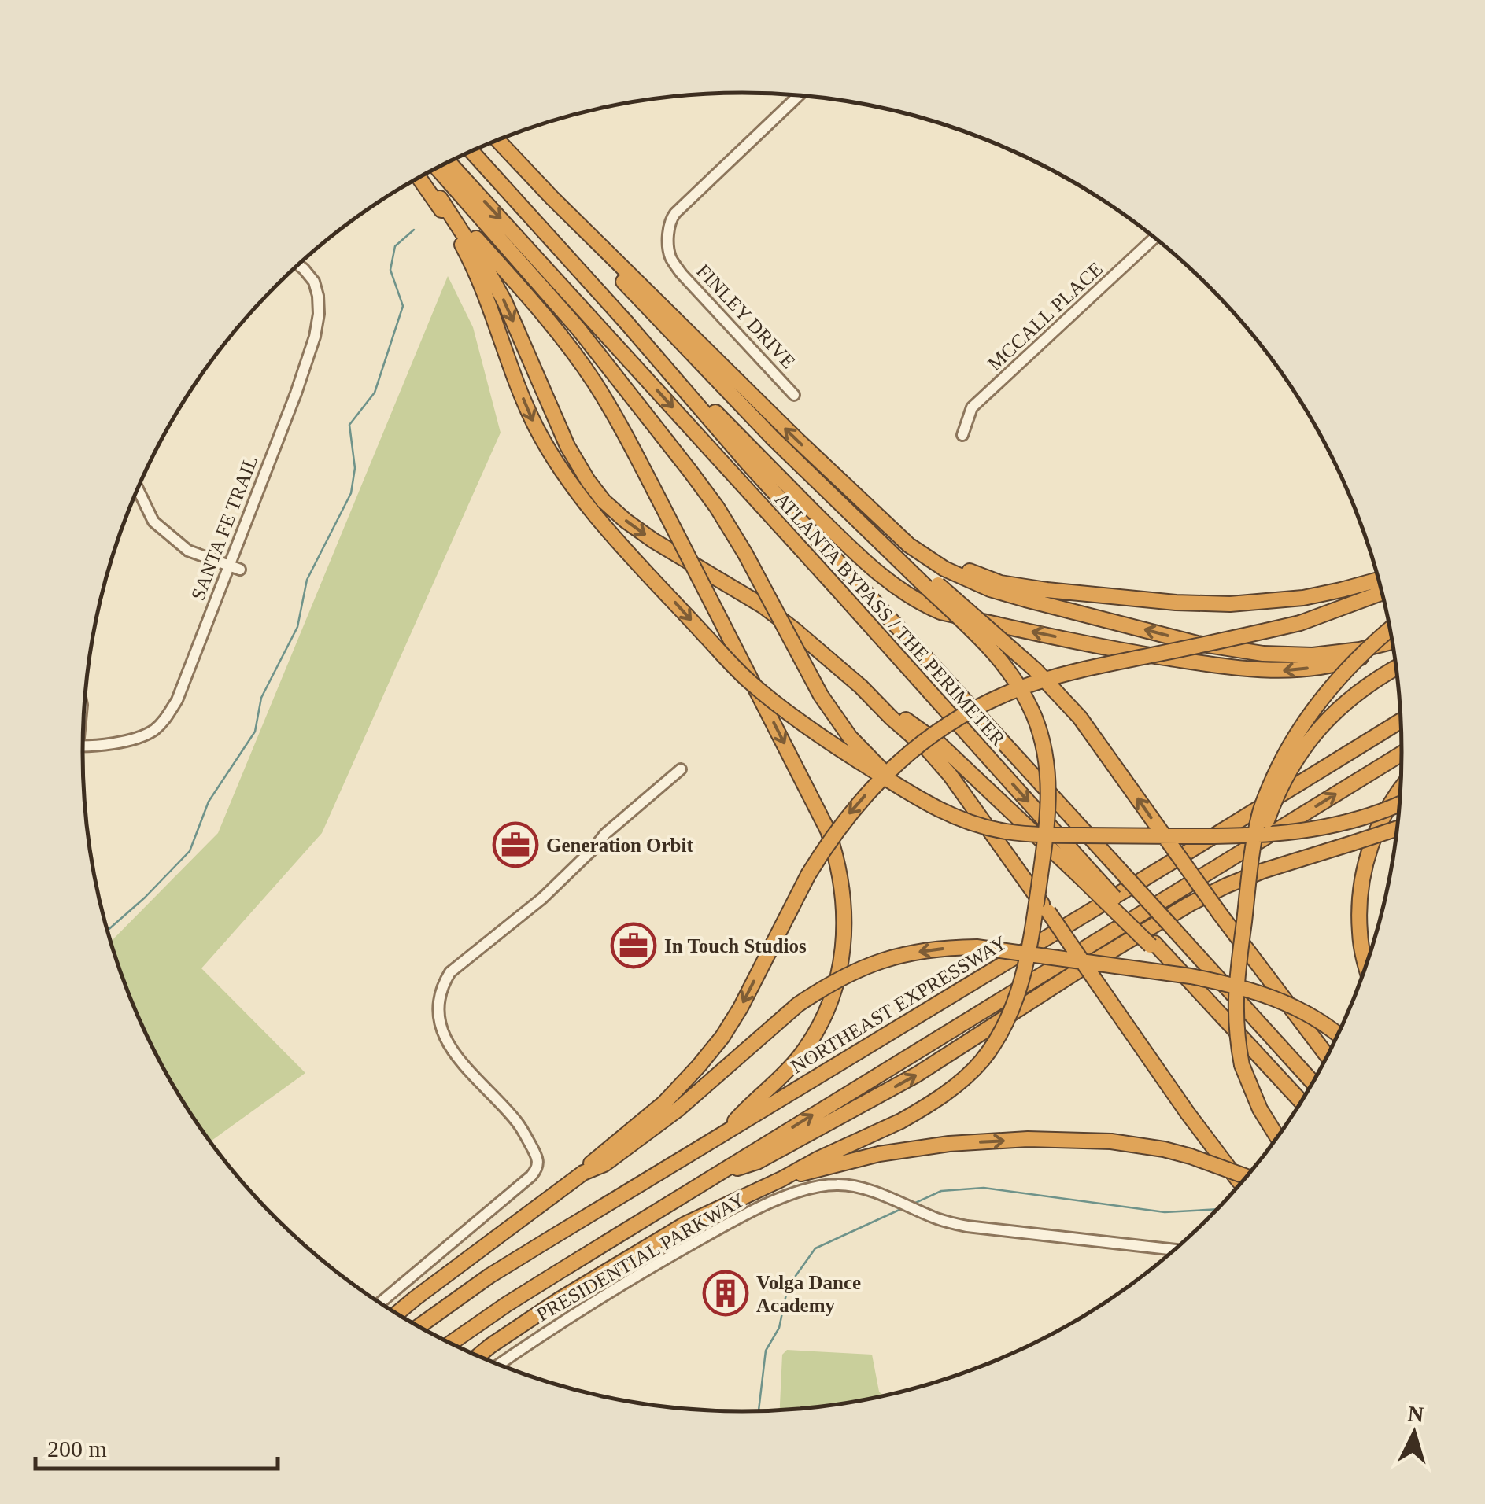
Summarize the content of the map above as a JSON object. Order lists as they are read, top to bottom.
{
  "streets": {
    "highway": ["ATLANTA BYPASS / THE PERIMETER", "NORTHEAST EXPRESSWAY"],
    "street": [
      "FINLEY DRIVE",
      "MCCALL PLACE",
      "SANTA FE TRAIL",
      "PRESIDENTIAL PARKWAY"
    ]
  },
  "places": {
    "office": ["Generation Orbit", "In Touch Studios"],
    "building": ["Volga Dance Academy"]
  },
  "scale_bar": "200 m",
  "north": "top"
}
